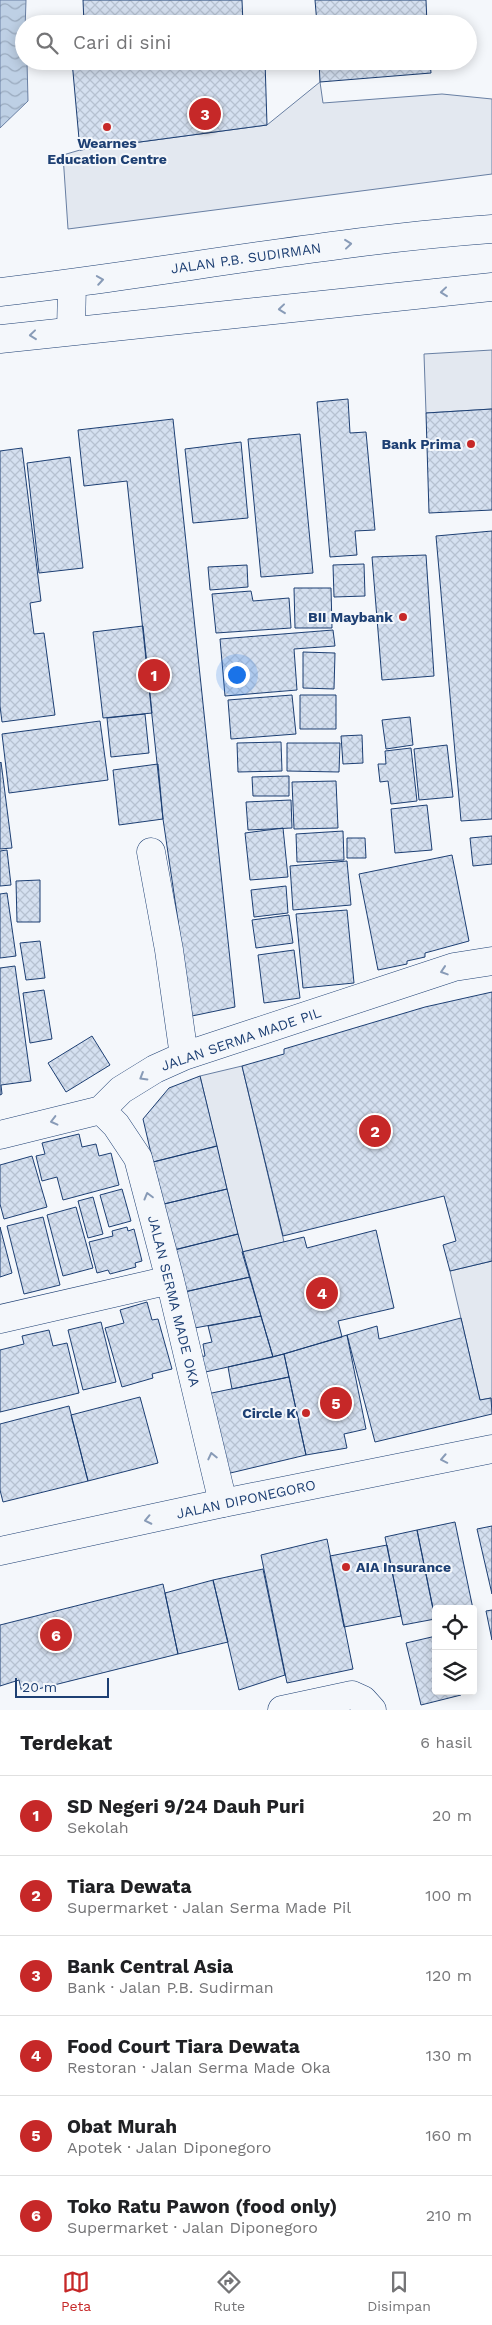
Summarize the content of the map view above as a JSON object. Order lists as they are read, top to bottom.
{
  "streets": {
    "street": [
      "JALAN P.B. SUDIRMAN",
      "JALAN SERMA MADE PIL",
      "JALAN SERMA MADE OKA",
      "JALAN DIPONEGORO"
    ]
  },
  "crossings": [
    ["JALAN SERMA MADE PIL", "JALAN SERMA MADE OKA"],
    ["JALAN SERMA MADE OKA", "JALAN DIPONEGORO"]
  ],
  "one_way": ["JALAN SERMA MADE PIL", "JALAN SERMA MADE OKA"],
  "places": [
    "Wearnes Education Centre",
    "Bank Prima",
    "BII Maybank",
    "Circle K",
    "AIA Insurance"
  ],
  "scale_bar": "20 m",
  "page": {
    "search": "Cari di sini",
    "pins": [
      "3",
      "1",
      "2",
      "4",
      "5",
      "6"
    ],
    "scale": "20 m",
    "heading": ["Terdekat", "6 hasil"],
    "list": [
      {
        "mark": "1",
        "name": "SD Negeri 9/24 Dauh Puri",
        "note": "Sekolah",
        "value": "20 m"
      },
      {
        "mark": "2",
        "name": "Tiara Dewata",
        "note": "Supermarket · Jalan Serma Made Pil",
        "value": "100 m"
      },
      {
        "mark": "3",
        "name": "Bank Central Asia",
        "note": "Bank · Jalan P.B. Sudirman",
        "value": "120 m"
      },
      {
        "mark": "4",
        "name": "Food Court Tiara Dewata",
        "note": "Restoran · Jalan Serma Made Oka",
        "value": "130 m"
      },
      {
        "mark": "5",
        "name": "Obat Murah",
        "note": "Apotek · Jalan Diponegoro",
        "value": "160 m"
      },
      {
        "mark": "6",
        "name": "Toko Ratu Pawon (food only)",
        "note": "Supermarket · Jalan Diponegoro",
        "value": "210 m"
      }
    ],
    "nav": ["Peta", "Rute", "Disimpan"]
  }
}
